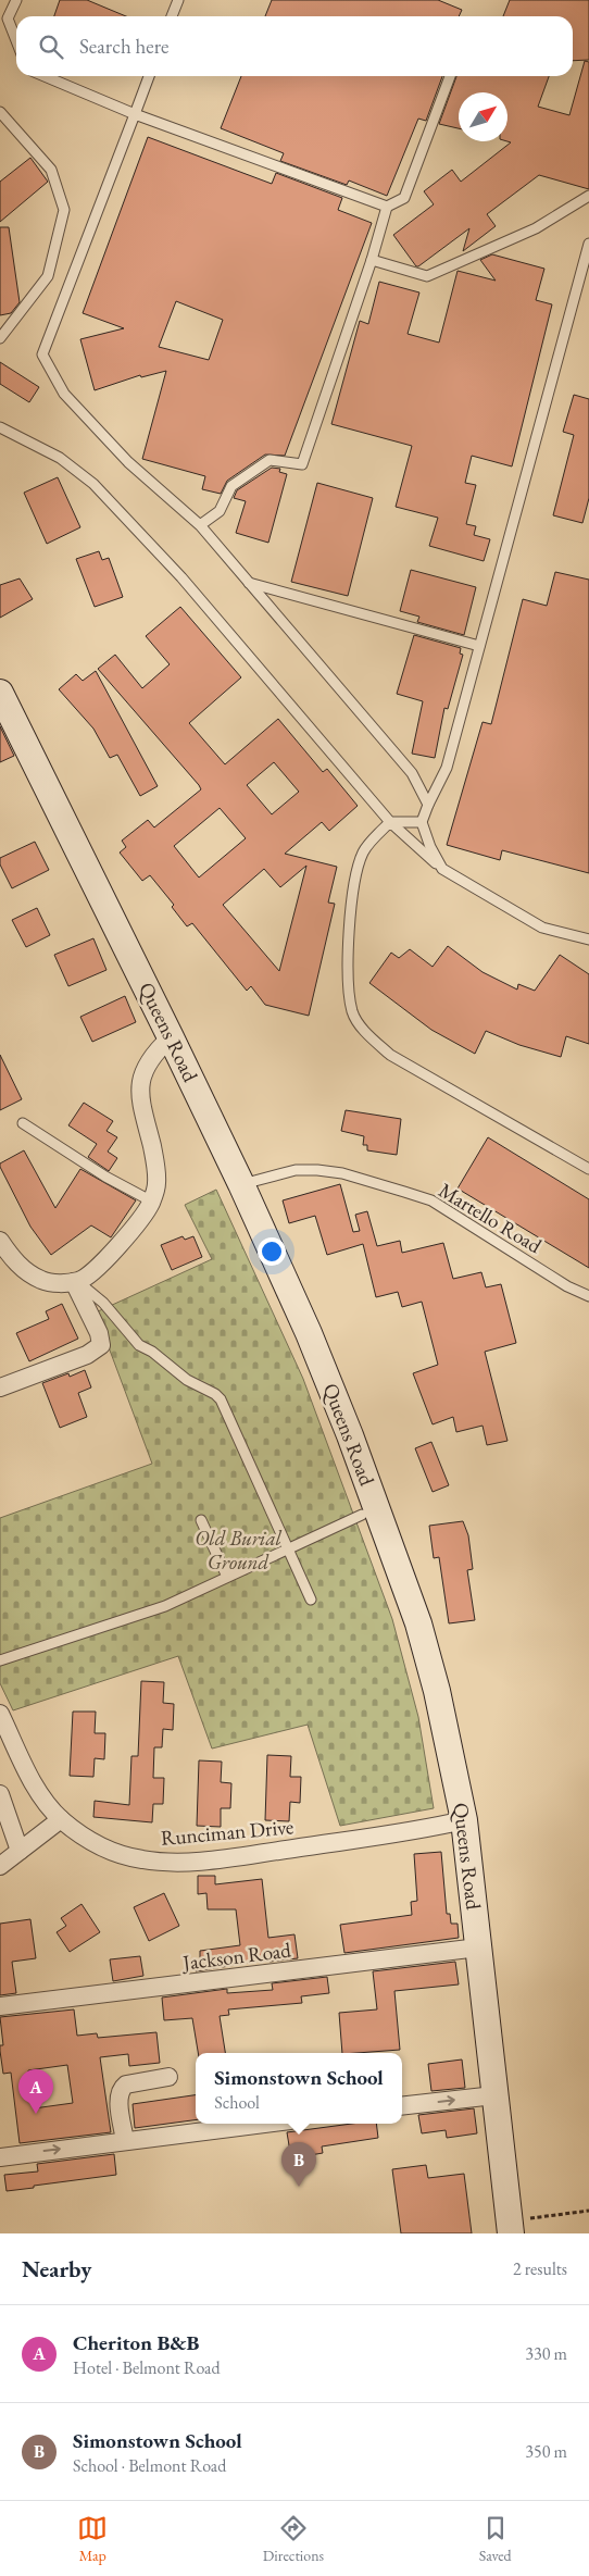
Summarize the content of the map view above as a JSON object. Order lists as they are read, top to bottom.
{
  "streets": {
    "main road": ["Queens Road"],
    "street": ["Runciman Drive", "Jackson Road"],
    "lane": ["Martello Road"]
  },
  "crossings": [
    ["Queens Road", "Martello Road"],
    ["Queens Road", "Runciman Drive"],
    ["Queens Road", "Jackson Road"]
  ],
  "parks": ["Old Burial Ground"],
  "north": "top right",
  "page": {
    "search": "Search here",
    "popup": ["Simonstown School", "School"],
    "pins": ["A", "B"],
    "heading": ["Nearby", "2 results"],
    "list": [
      {
        "mark": "A",
        "name": "Cheriton B&B",
        "note": "Hotel · Belmont Road",
        "value": "330 m"
      },
      {
        "mark": "B",
        "name": "Simonstown School",
        "note": "School · Belmont Road",
        "value": "350 m"
      }
    ],
    "nav": ["Map", "Directions", "Saved"]
  }
}
